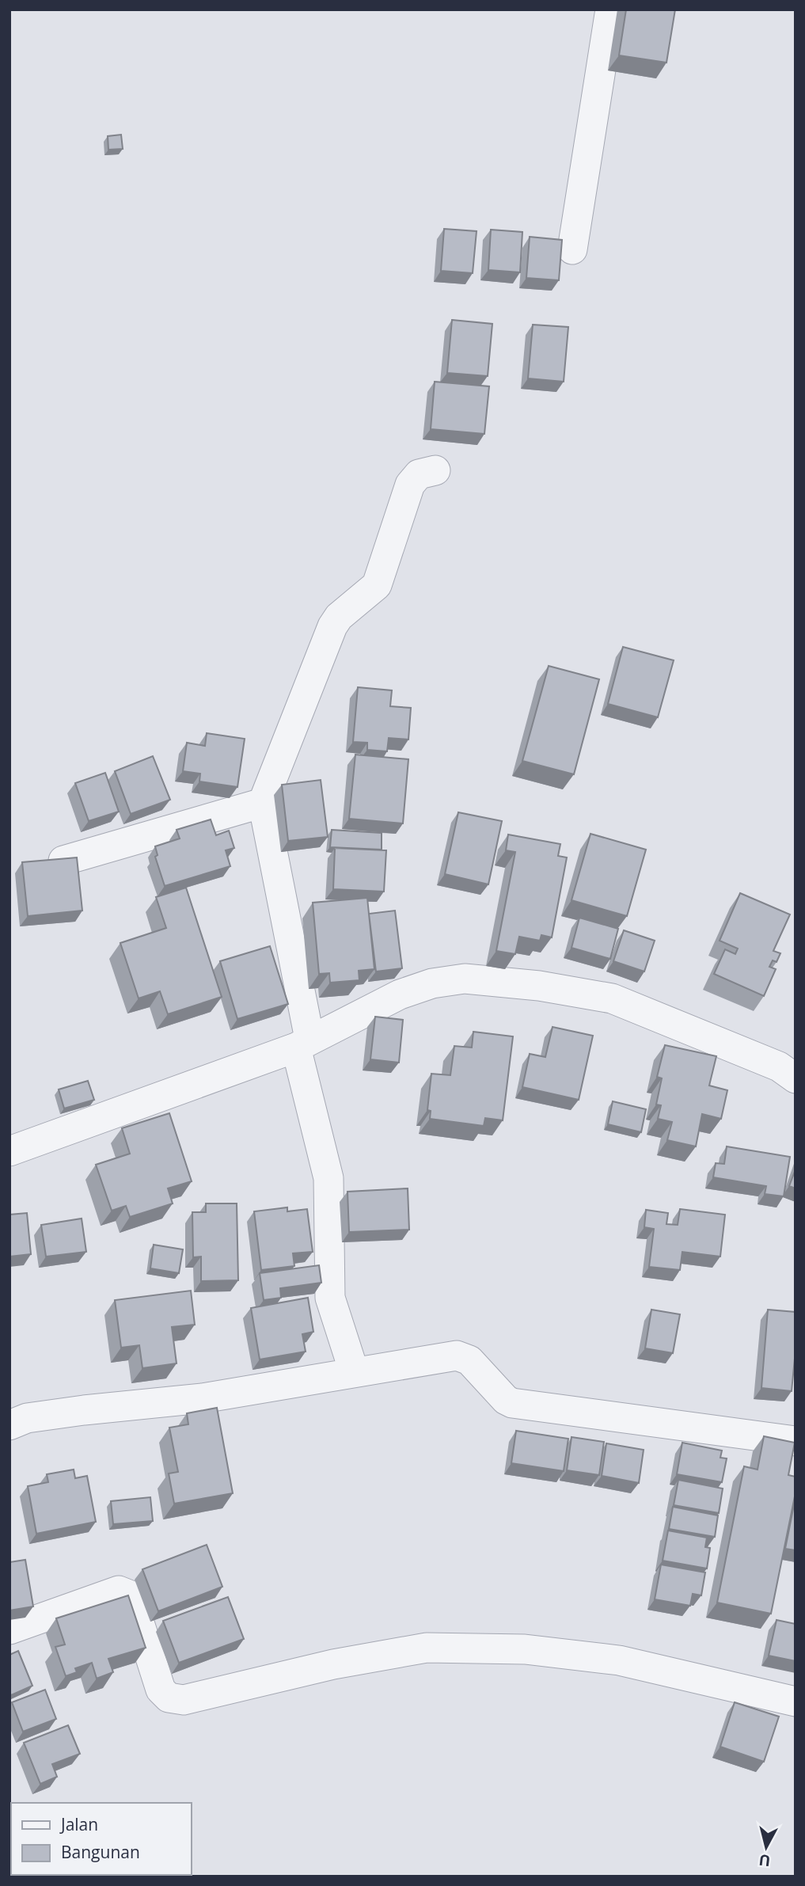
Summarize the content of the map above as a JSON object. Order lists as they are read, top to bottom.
{
  "legend": ["Jalan", "Bangunan"],
  "north": "bottom"
}
